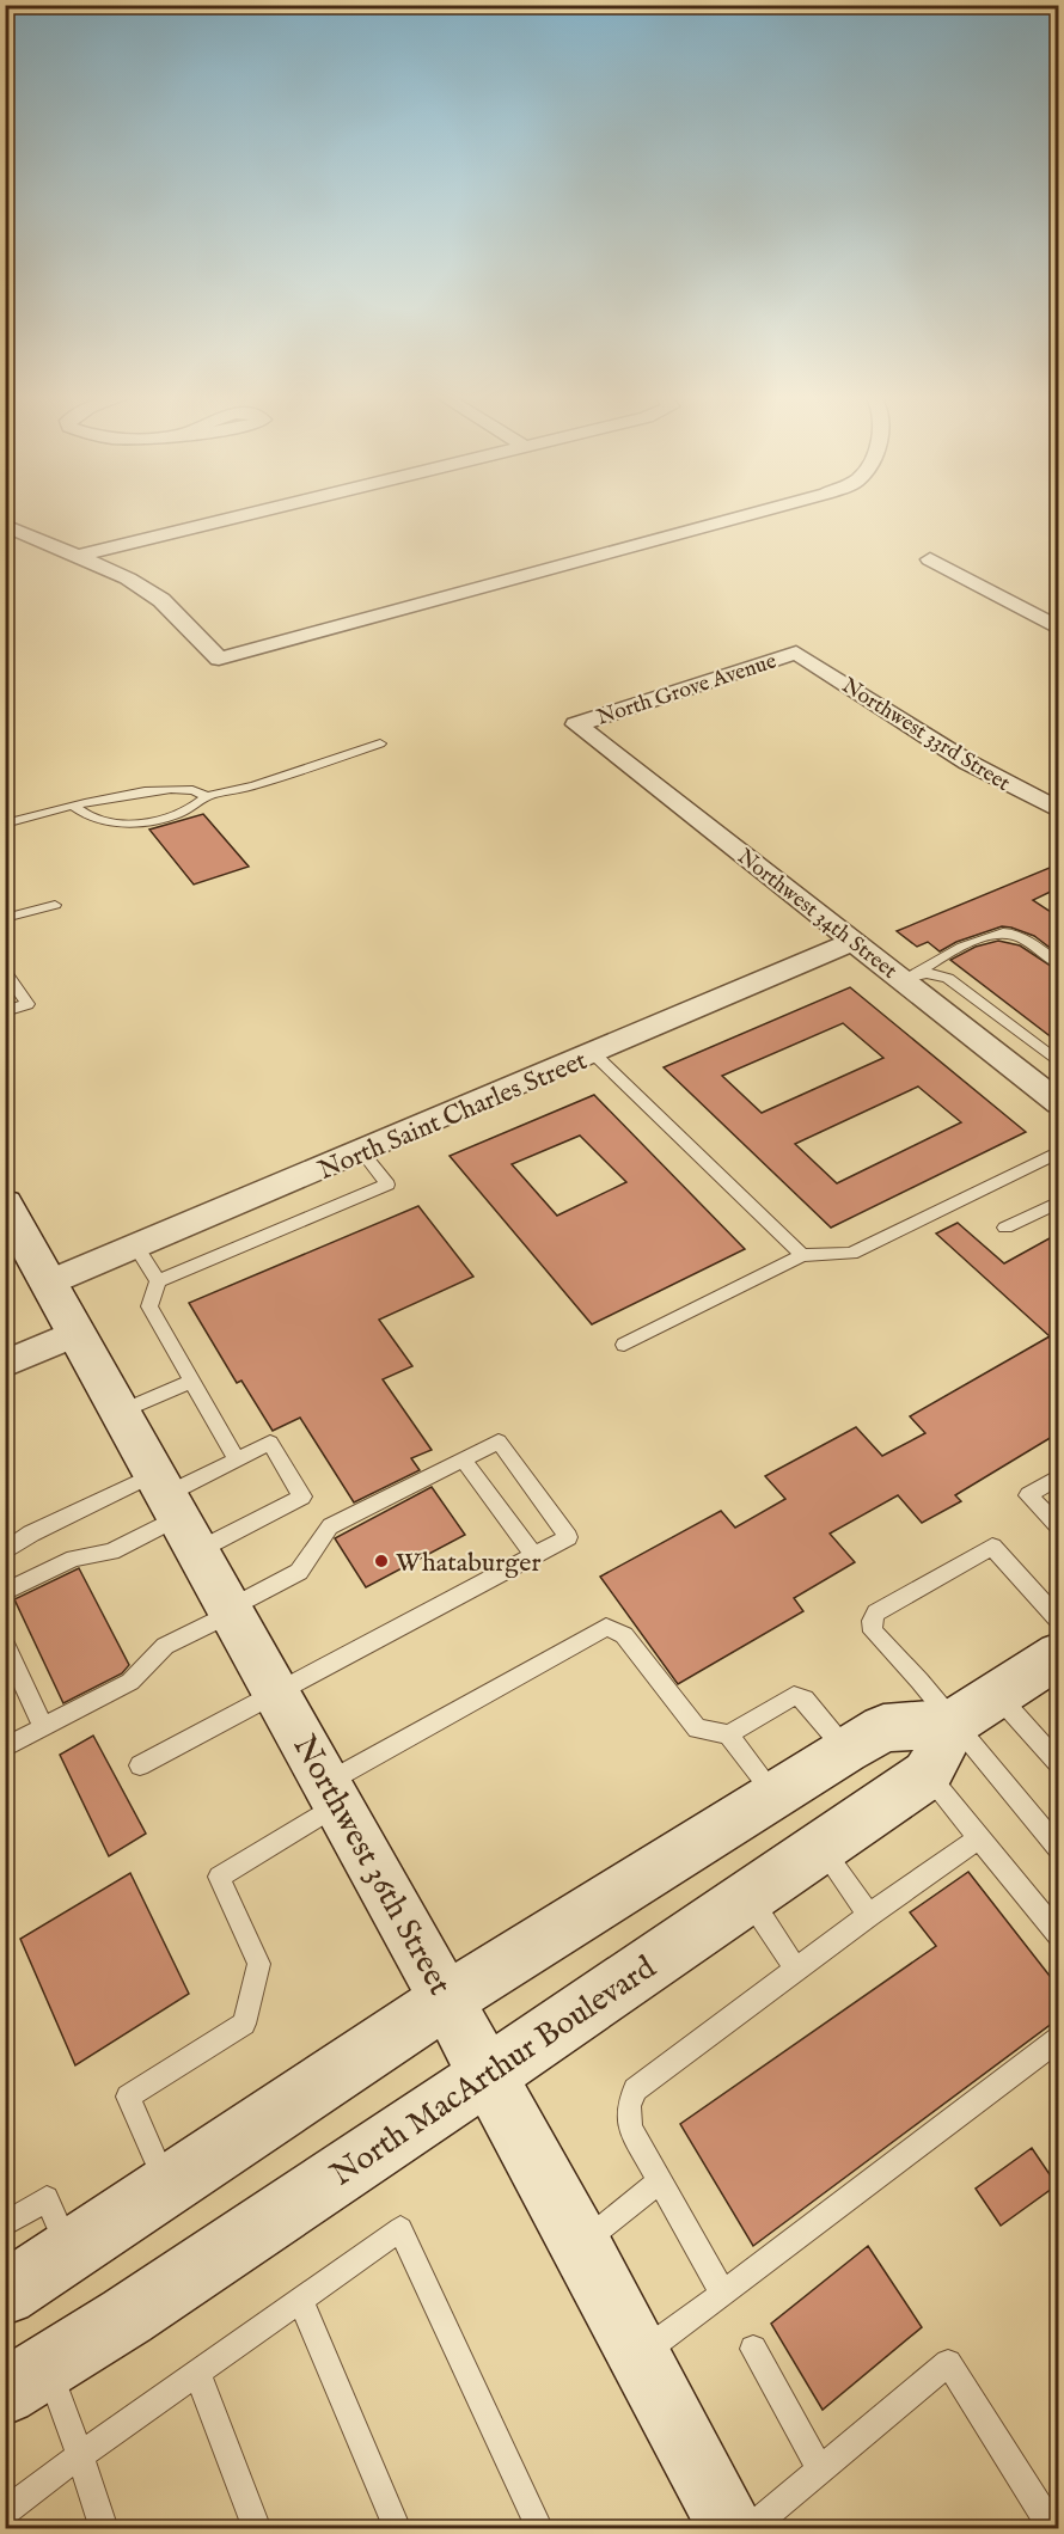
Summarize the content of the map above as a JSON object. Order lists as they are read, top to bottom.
{
  "streets": {
    "main road": ["Northwest 36th Street", "North MacArthur Boulevard"],
    "street": [
      "North Grove Avenue",
      "Northwest 33rd Street",
      "Northwest 34th Street",
      "North Saint Charles Street"
    ]
  },
  "crossings": [
    ["North Grove Avenue", "Northwest 33rd Street"],
    ["North Grove Avenue", "Northwest 34th Street"],
    ["Northwest 34th Street", "North Saint Charles Street"],
    ["North Saint Charles Street", "Northwest 36th Street"],
    ["Northwest 36th Street", "North MacArthur Boulevard"]
  ],
  "places": ["Whataburger"]
}
